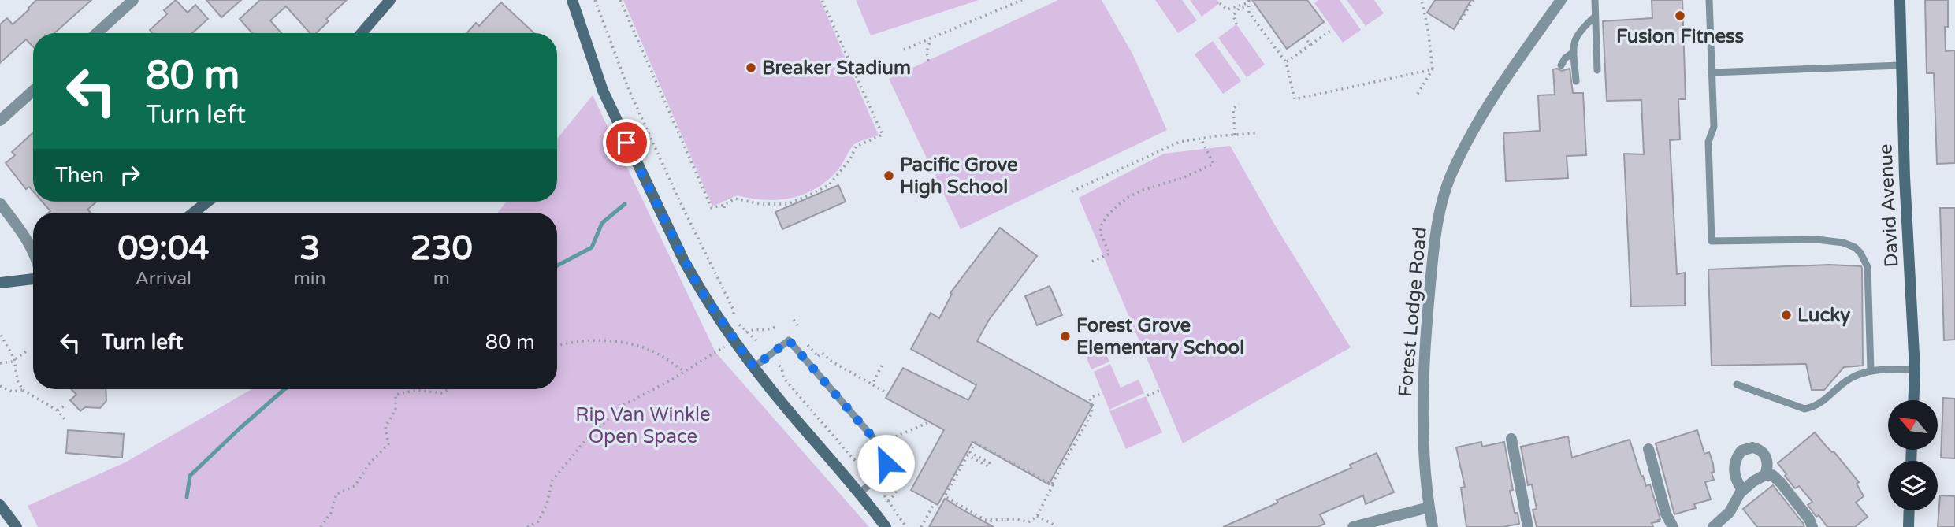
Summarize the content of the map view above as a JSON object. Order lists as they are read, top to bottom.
{
  "streets": {
    "street": ["David Avenue", "Forest Lodge Road"]
  },
  "parks": ["Rip Van Winkle Open Space"],
  "places": [
    "Fusion Fitness",
    "Breaker Stadium",
    "Pacific Grove High School",
    "Lucky",
    "Forest Grove Elementary School"
  ],
  "north": "top left",
  "page": {
    "turn": ["80 m", "Turn left"],
    "then": "Then",
    "eta": [
      "09:04",
      "Arrival",
      "3",
      "min",
      "230",
      "m"
    ],
    "list": [
      {
        "name": "Turn left",
        "value": "80 m"
      }
    ]
  }
}
